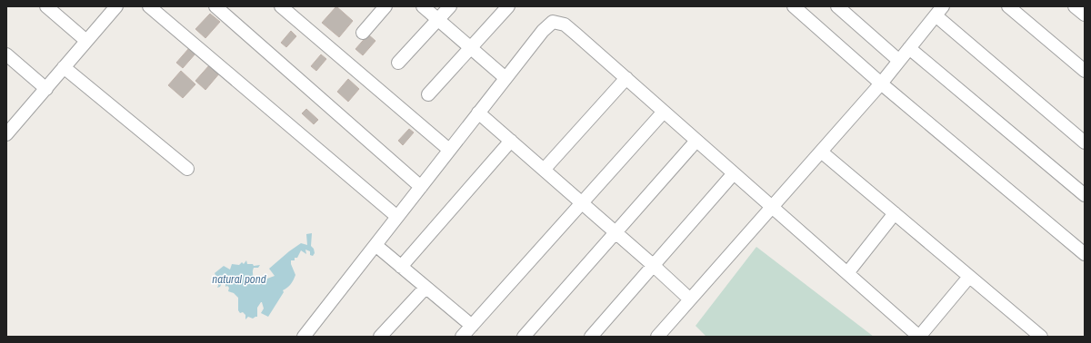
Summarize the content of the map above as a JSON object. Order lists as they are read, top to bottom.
{
  "water": ["natural pond"]
}
